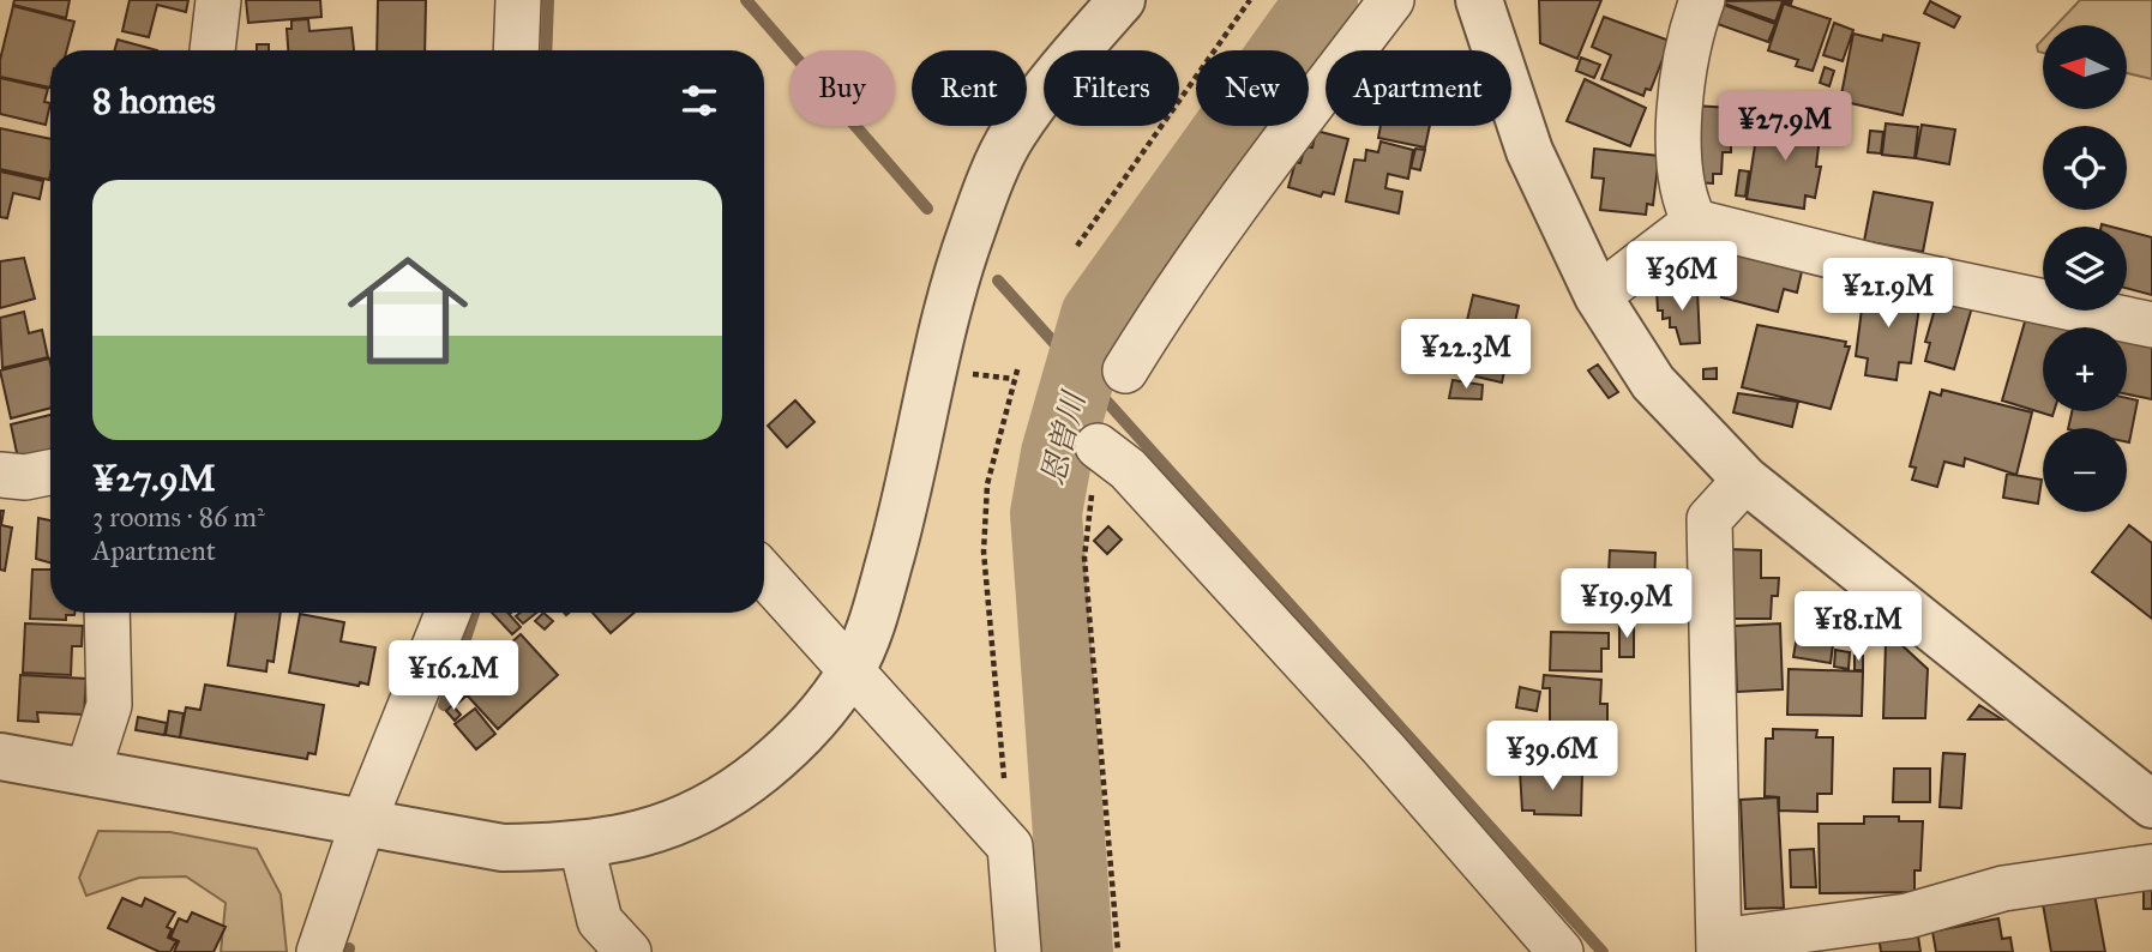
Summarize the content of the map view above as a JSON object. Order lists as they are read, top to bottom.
{
  "water": ["恩曽川"],
  "north": "left",
  "page": {
    "map_buttons": ["+", "−"],
    "chip": [
      "Buy",
      "Rent",
      "Filters",
      "New",
      "Apartment"
    ],
    "heading": "8 homes",
    "price": [
      "¥27.9M",
      "¥36M",
      "¥21.9M",
      "¥22.3M",
      "¥19.9M",
      "¥18.1M",
      "¥16.2M",
      "¥39.6M"
    ],
    "list": [
      {
        "name": "¥27.9M",
        "note": "3 rooms · 86 m² · Apartment"
      }
    ]
  }
}
